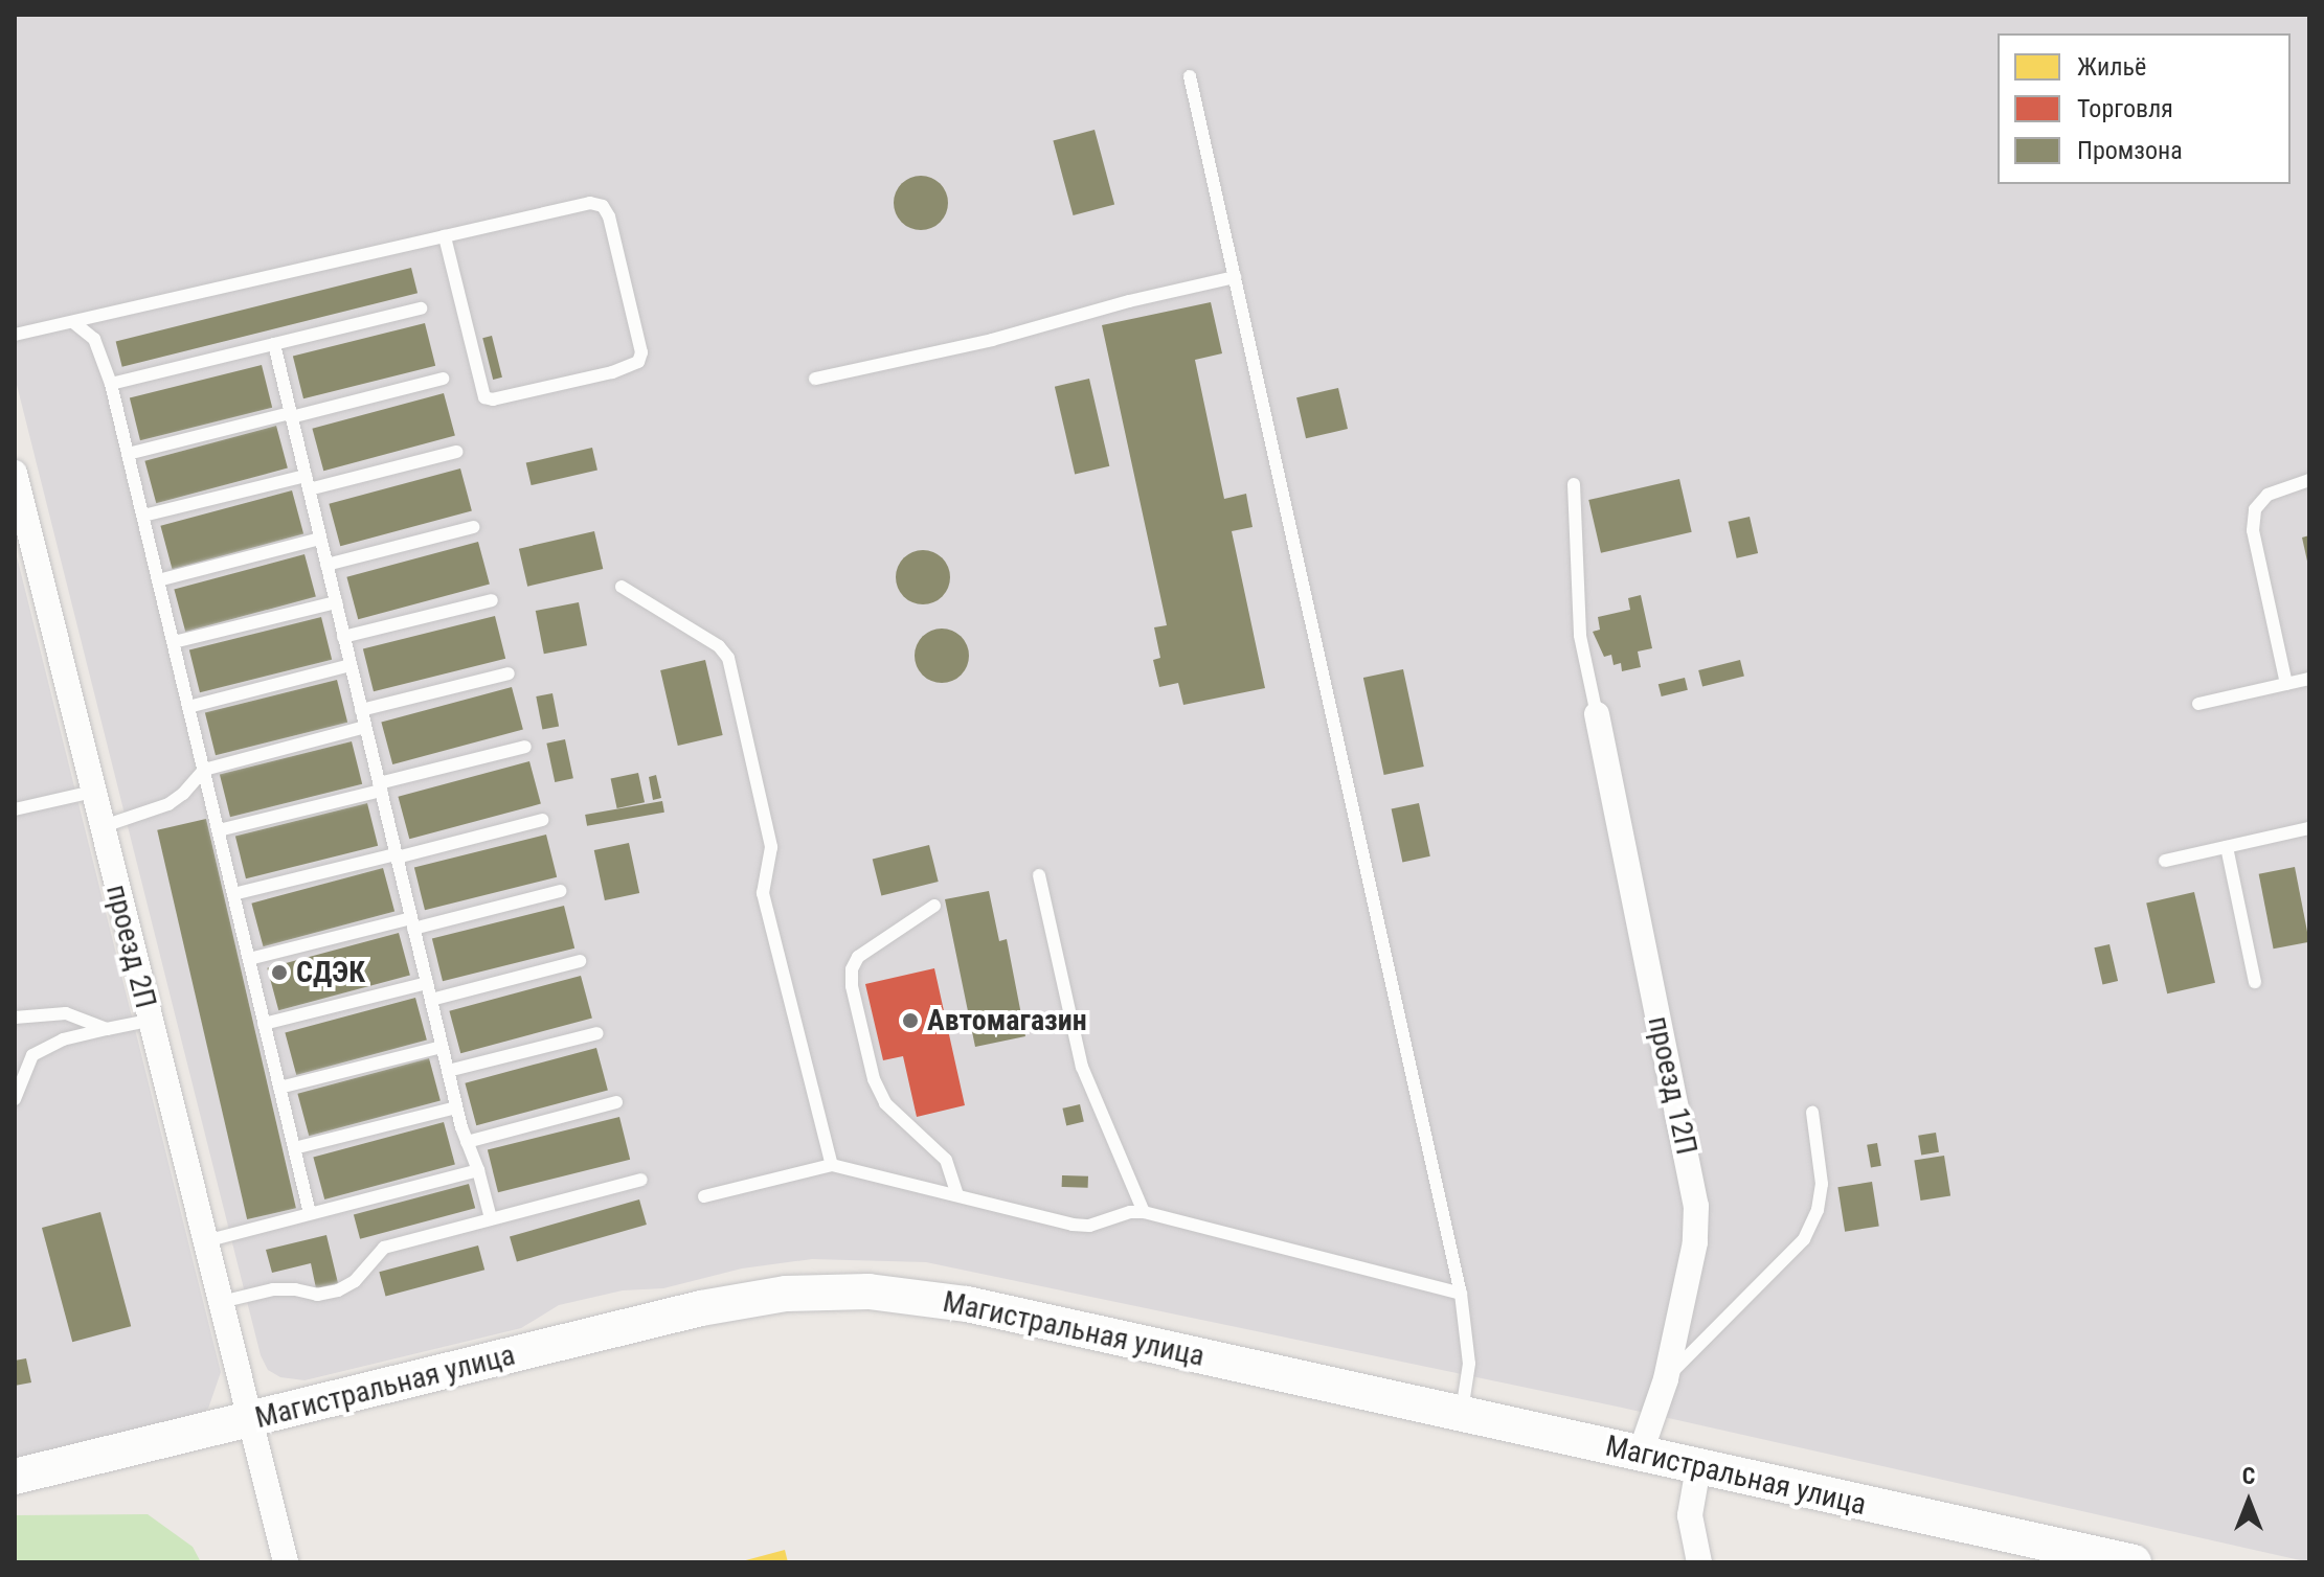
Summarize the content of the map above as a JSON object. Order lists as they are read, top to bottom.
{
  "streets": {
    "main road": ["Магистральная улица"],
    "street": ["проезд 2П", "проезд 12П"]
  },
  "crossings": [
    ["проезд 2П", "Магистральная улица"],
    ["проезд 12П", "Магистральная улица"]
  ],
  "places": ["СДЭК", "Автомагазин"],
  "legend": ["Жильё", "Торговля", "Промзона"],
  "north": "top"
}
